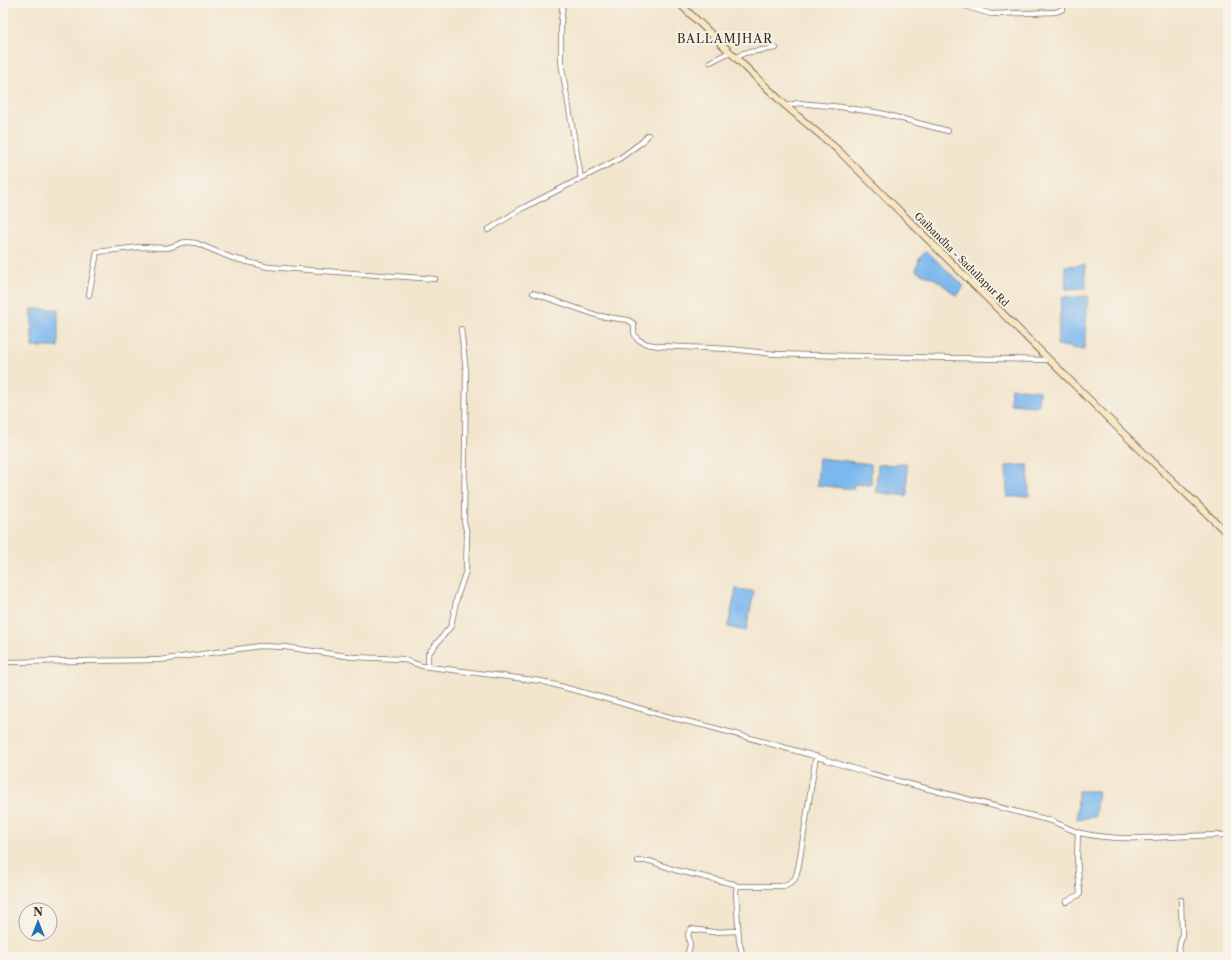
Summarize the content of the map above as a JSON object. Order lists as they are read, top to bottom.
{
  "streets": {
    "main road": ["Gaibandha - Sadullapur Rd"]
  },
  "districts": ["BALLAMJHAR"],
  "north": "top"
}
